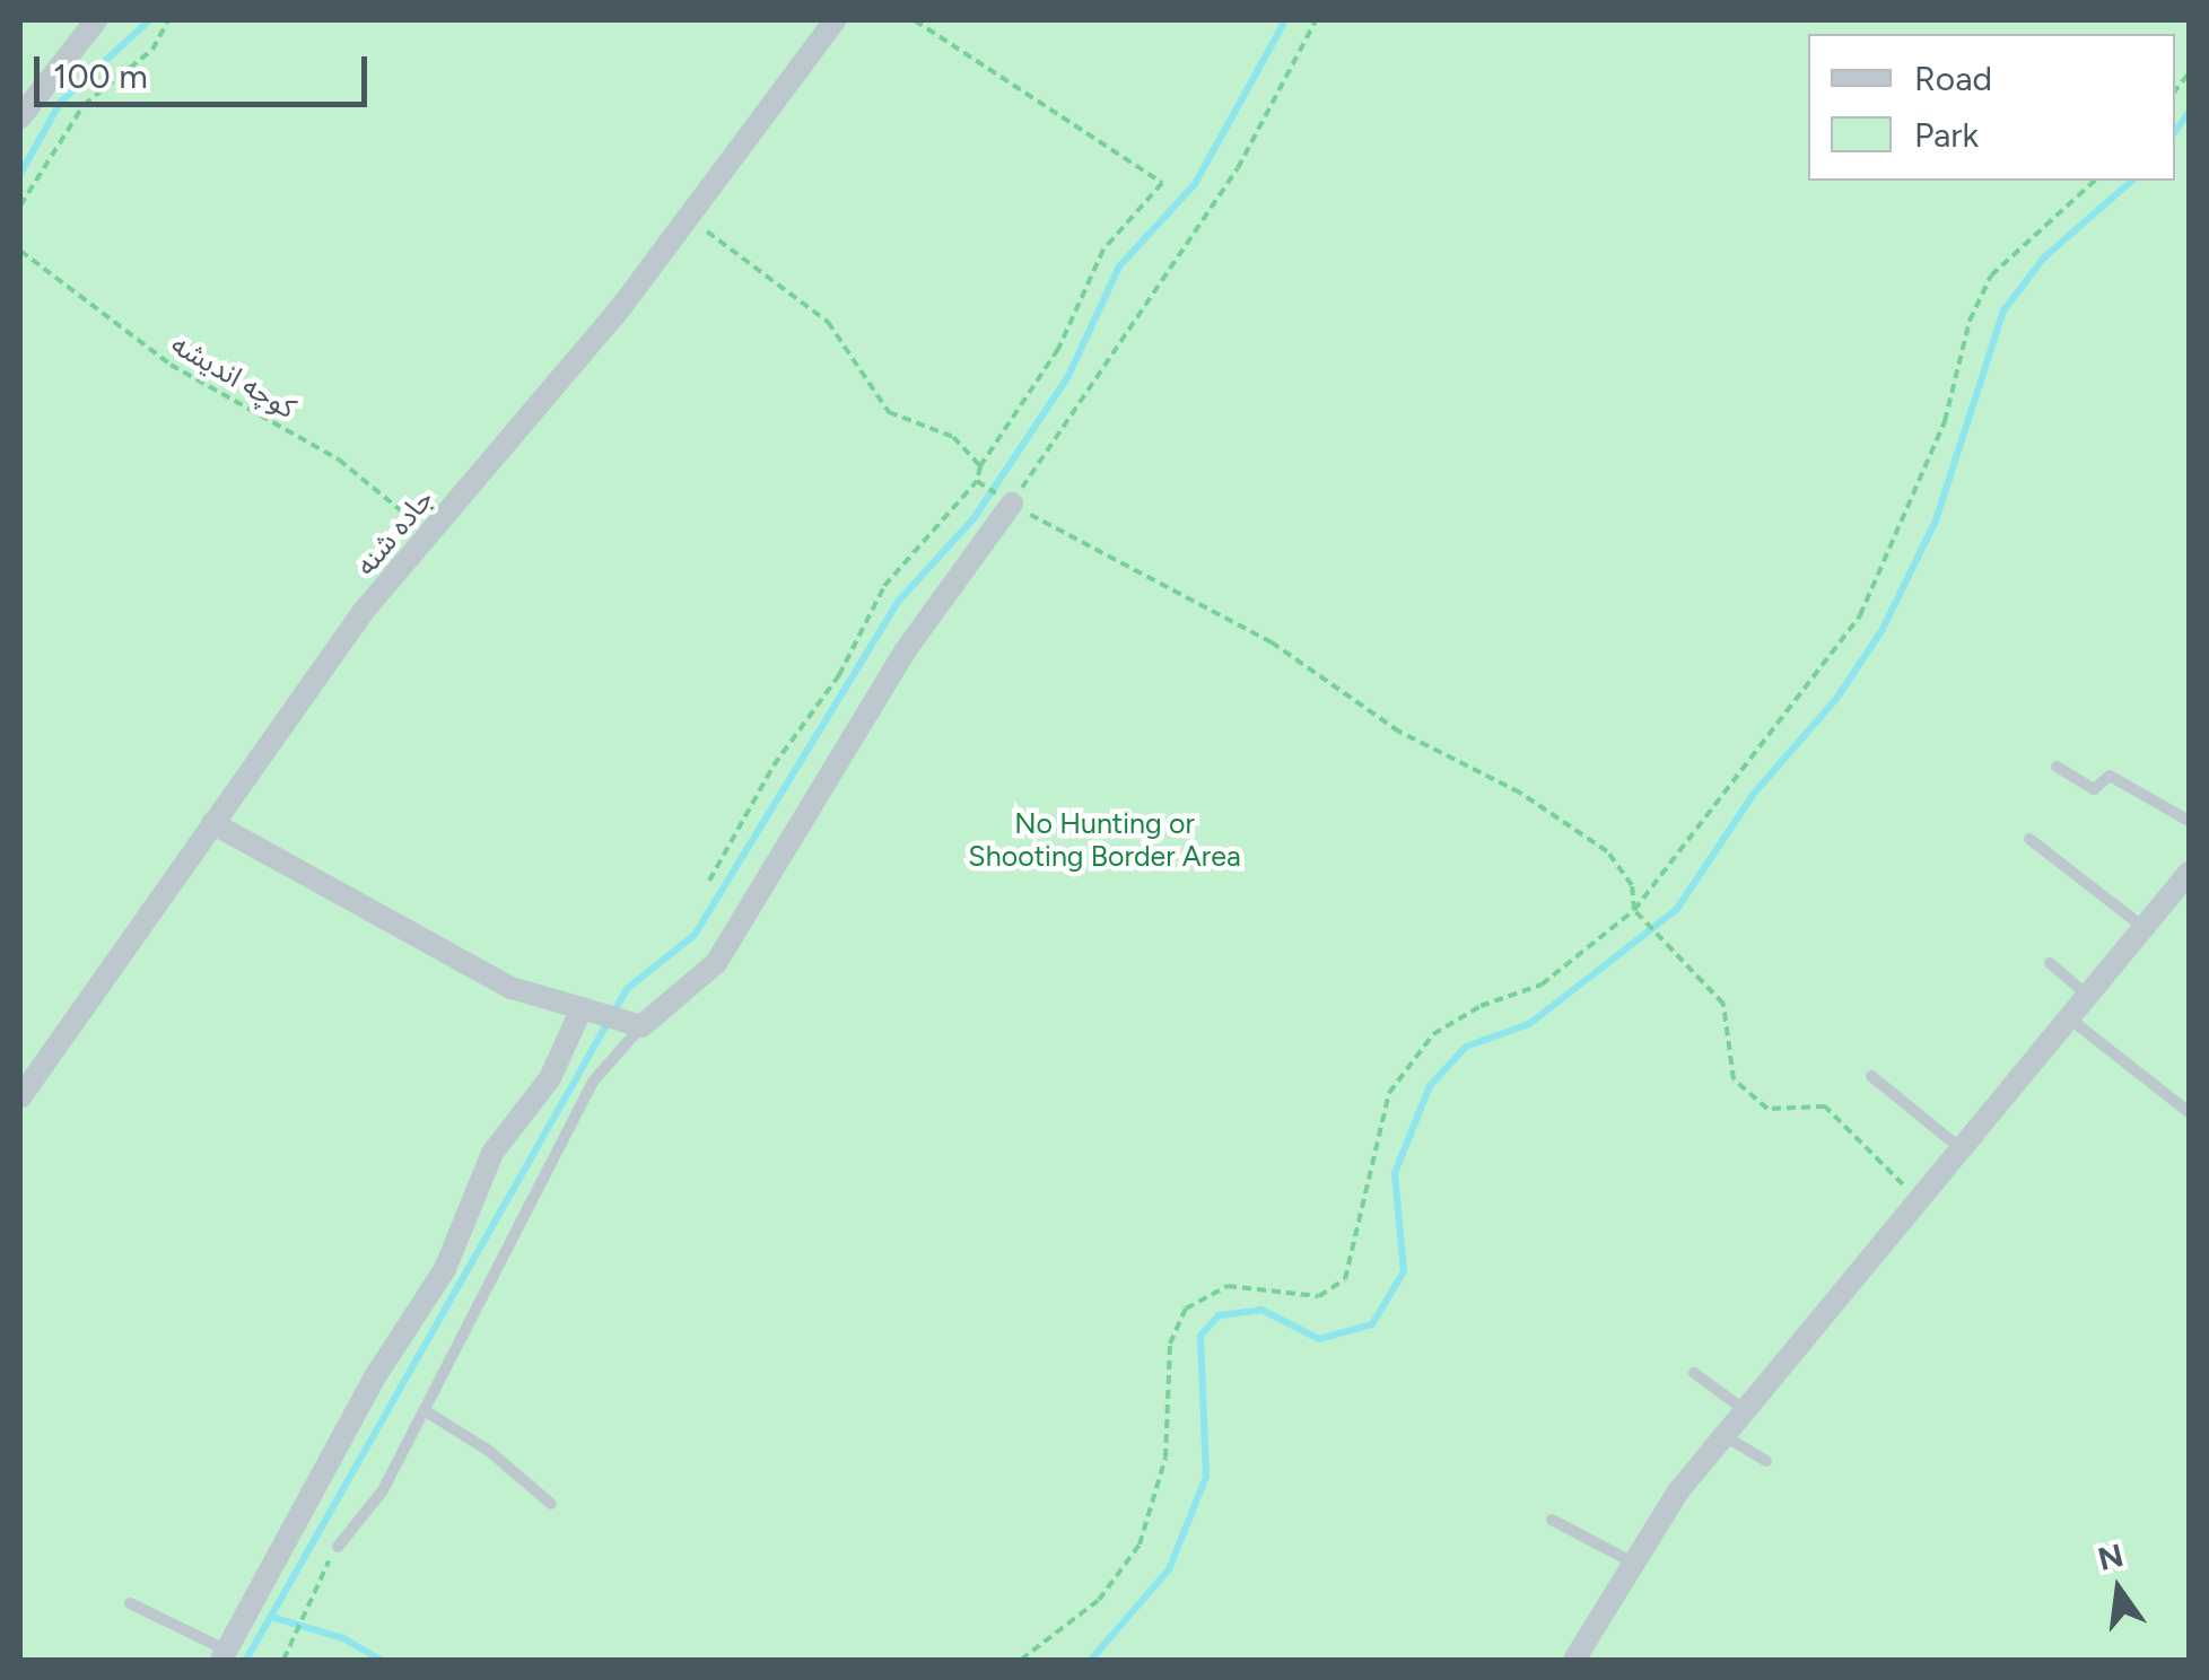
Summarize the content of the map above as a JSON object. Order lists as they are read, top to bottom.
{
  "streets": {
    "street": ["جاده شنه"],
    "path": ["کوچه اندیشه"]
  },
  "crossings": [
    ["کوچه اندیشه", "جاده شنه"]
  ],
  "parks": ["No Hunting or Shooting Border Area"],
  "legend": ["Road", "Park"],
  "scale_bar": "100 m",
  "north": "top"
}
